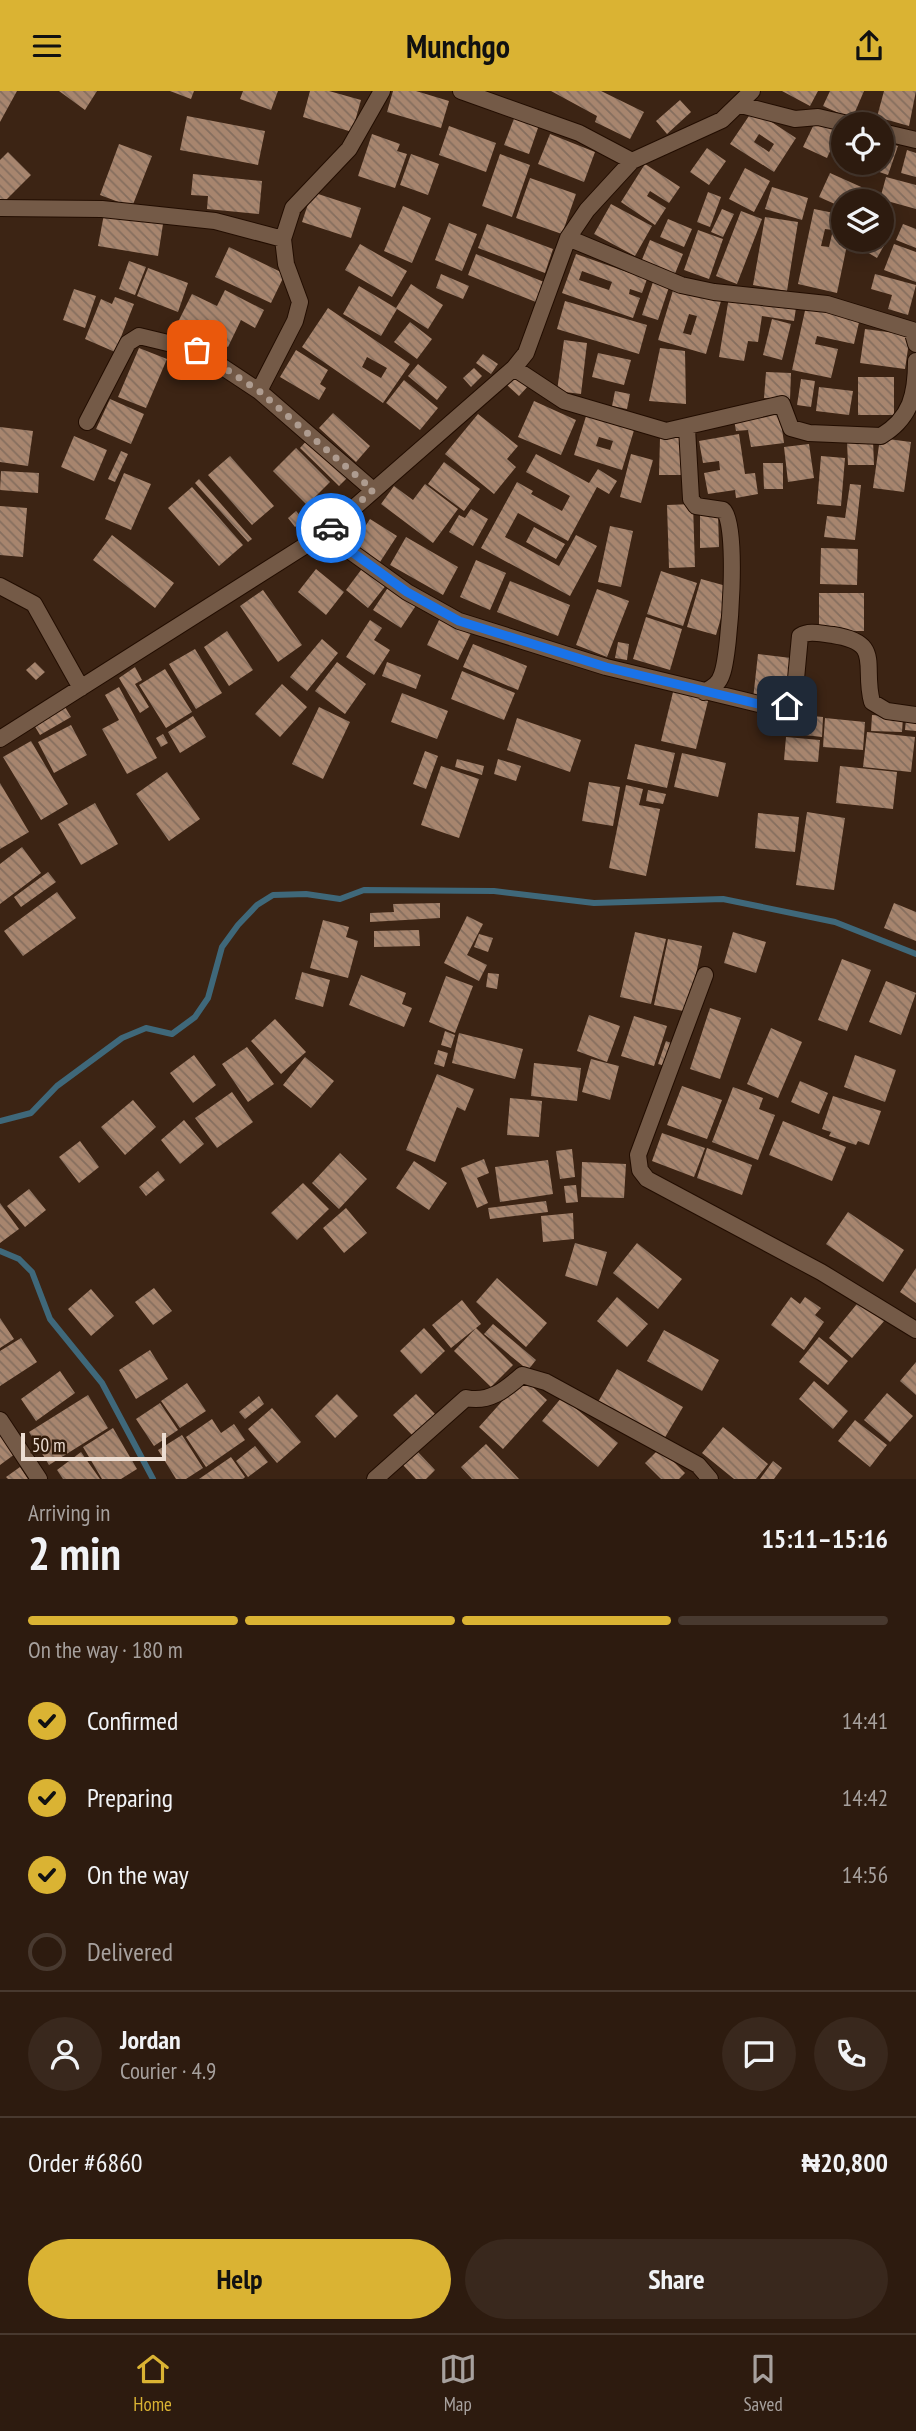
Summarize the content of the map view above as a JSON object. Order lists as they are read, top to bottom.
{
  "scale_bar": "50 m",
  "page": {
    "header": "Munchgo",
    "scale": "50 m",
    "heading": ["2 min", "Arriving in", "15:11–15:16"],
    "panel": [
      "Jordan",
      "Courier · 4.9",
      "Order #6860",
      "₦20,800"
    ],
    "bar": "On the way · 180 m",
    "list": [
      ["Confirmed", "14:41"],
      ["Preparing", "14:42"],
      ["On the way", "14:56"],
      "Delivered"
    ],
    "buttons": ["Help", "Share"],
    "tabs": ["Home", "Map", "Saved"]
  }
}
